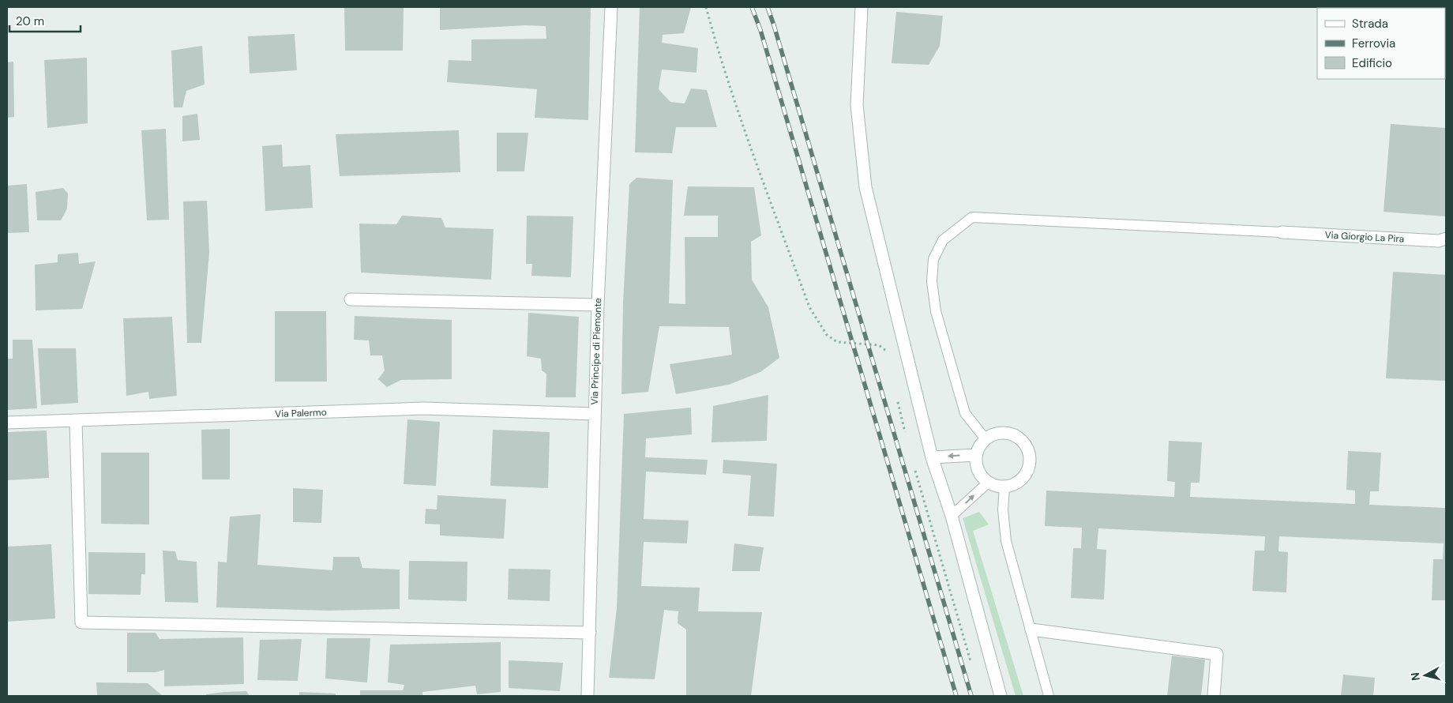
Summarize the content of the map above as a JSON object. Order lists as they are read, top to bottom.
{
  "streets": {
    "street": ["Via Giorgio La Pira", "Via Principe di Piemonte", "Via Palermo"]
  },
  "crossings": [
    ["Via Principe di Piemonte", "Via Palermo"]
  ],
  "legend": ["Strada", "Ferrovia", "Edificio"],
  "scale_bar": "20 m",
  "north": "left"
}
